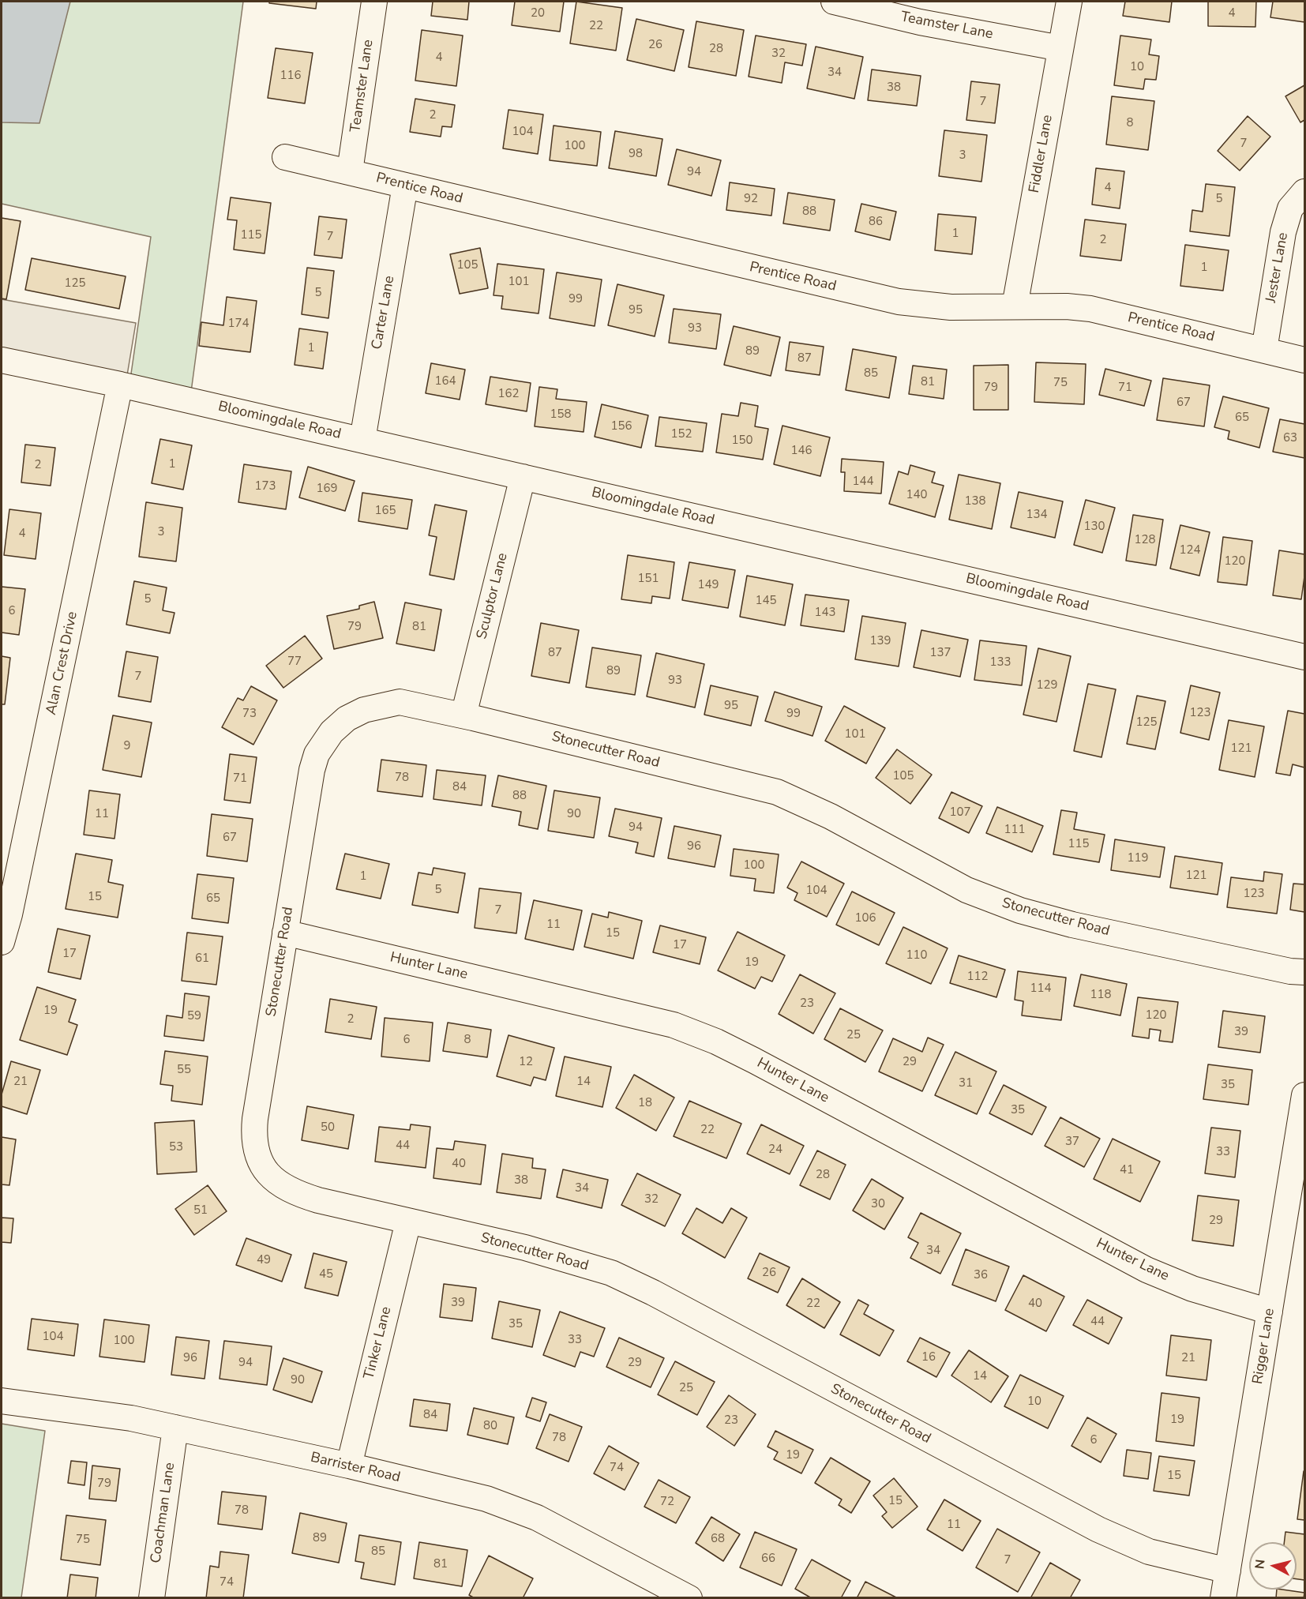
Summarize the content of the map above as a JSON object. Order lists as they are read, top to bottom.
{
  "streets": {
    "street": [
      "Teamster Lane",
      "Fiddler Lane",
      "Prentice Road",
      "Jester Lane",
      "Carter Lane",
      "Bloomingdale Road",
      "Sculptor Lane",
      "Alan Crest Drive",
      "Stonecutter Road",
      "Hunter Lane",
      "Tinker Lane",
      "Rigger Lane",
      "Barrister Road",
      "Coachman Lane"
    ]
  },
  "crossings": [
    ["Teamster Lane", "Fiddler Lane"],
    ["Teamster Lane", "Prentice Road"],
    ["Fiddler Lane", "Prentice Road"],
    ["Prentice Road", "Jester Lane"],
    ["Prentice Road", "Carter Lane"],
    ["Carter Lane", "Bloomingdale Road"],
    ["Bloomingdale Road", "Sculptor Lane"],
    ["Bloomingdale Road", "Alan Crest Drive"],
    ["Sculptor Lane", "Stonecutter Road"],
    ["Stonecutter Road", "Hunter Lane"],
    ["Stonecutter Road", "Tinker Lane"],
    ["Stonecutter Road", "Rigger Lane"],
    ["Hunter Lane", "Rigger Lane"],
    ["Tinker Lane", "Barrister Road"],
    ["Barrister Road", "Coachman Lane"]
  ],
  "house_numbers": [
    "20",
    "4",
    "22",
    "26",
    "28",
    "32",
    "4",
    "10",
    "34",
    "116",
    "38",
    "7",
    "2",
    "8",
    "104",
    "7",
    "100",
    "98",
    "3",
    "94",
    "4",
    "92",
    "5",
    "88",
    "86",
    "1",
    "115",
    "7",
    "2",
    "105",
    "1",
    "101",
    "125",
    "5",
    "99",
    "95",
    "174",
    "93",
    "1",
    "89",
    "87",
    "85",
    "164",
    "81",
    "75",
    "79",
    "71",
    "162",
    "67",
    "158",
    "65",
    "156",
    "152",
    "63",
    "150",
    "146",
    "1",
    "2",
    "144",
    "173",
    "169",
    "140",
    "138",
    "165",
    "134",
    "130",
    "3",
    "4",
    "128",
    "124",
    "120",
    "151",
    "149",
    "5",
    "145",
    "6",
    "143",
    "79",
    "81",
    "139",
    "87",
    "137",
    "77",
    "133",
    "89",
    "7",
    "93",
    "129",
    "95",
    "123",
    "73",
    "99",
    "125",
    "101",
    "9",
    "121",
    "105",
    "78",
    "71",
    "84",
    "88",
    "107",
    "11",
    "90",
    "94",
    "111",
    "67",
    "115",
    "96",
    "119",
    "100",
    "121",
    "1",
    "5",
    "104",
    "123",
    "15",
    "65",
    "7",
    "106",
    "11",
    "15",
    "17",
    "17",
    "110",
    "61",
    "19",
    "112",
    "114",
    "118",
    "23",
    "19",
    "120",
    "59",
    "2",
    "39",
    "25",
    "6",
    "8",
    "12",
    "29",
    "55",
    "21",
    "14",
    "31",
    "35",
    "18",
    "35",
    "50",
    "22",
    "37",
    "44",
    "53",
    "24",
    "33",
    "40",
    "41",
    "28",
    "38",
    "34",
    "32",
    "30",
    "51",
    "29",
    "34",
    "49",
    "26",
    "45",
    "36",
    "39",
    "22",
    "40",
    "44",
    "35",
    "104",
    "33",
    "100",
    "16",
    "96",
    "21",
    "94",
    "29",
    "14",
    "90",
    "25",
    "10",
    "84",
    "19",
    "23",
    "80",
    "78",
    "6",
    "19",
    "74",
    "15",
    "79",
    "15",
    "72",
    "78",
    "11",
    "89",
    "68",
    "75",
    "85",
    "66",
    "7",
    "81",
    "74"
  ],
  "north": "left"
}
